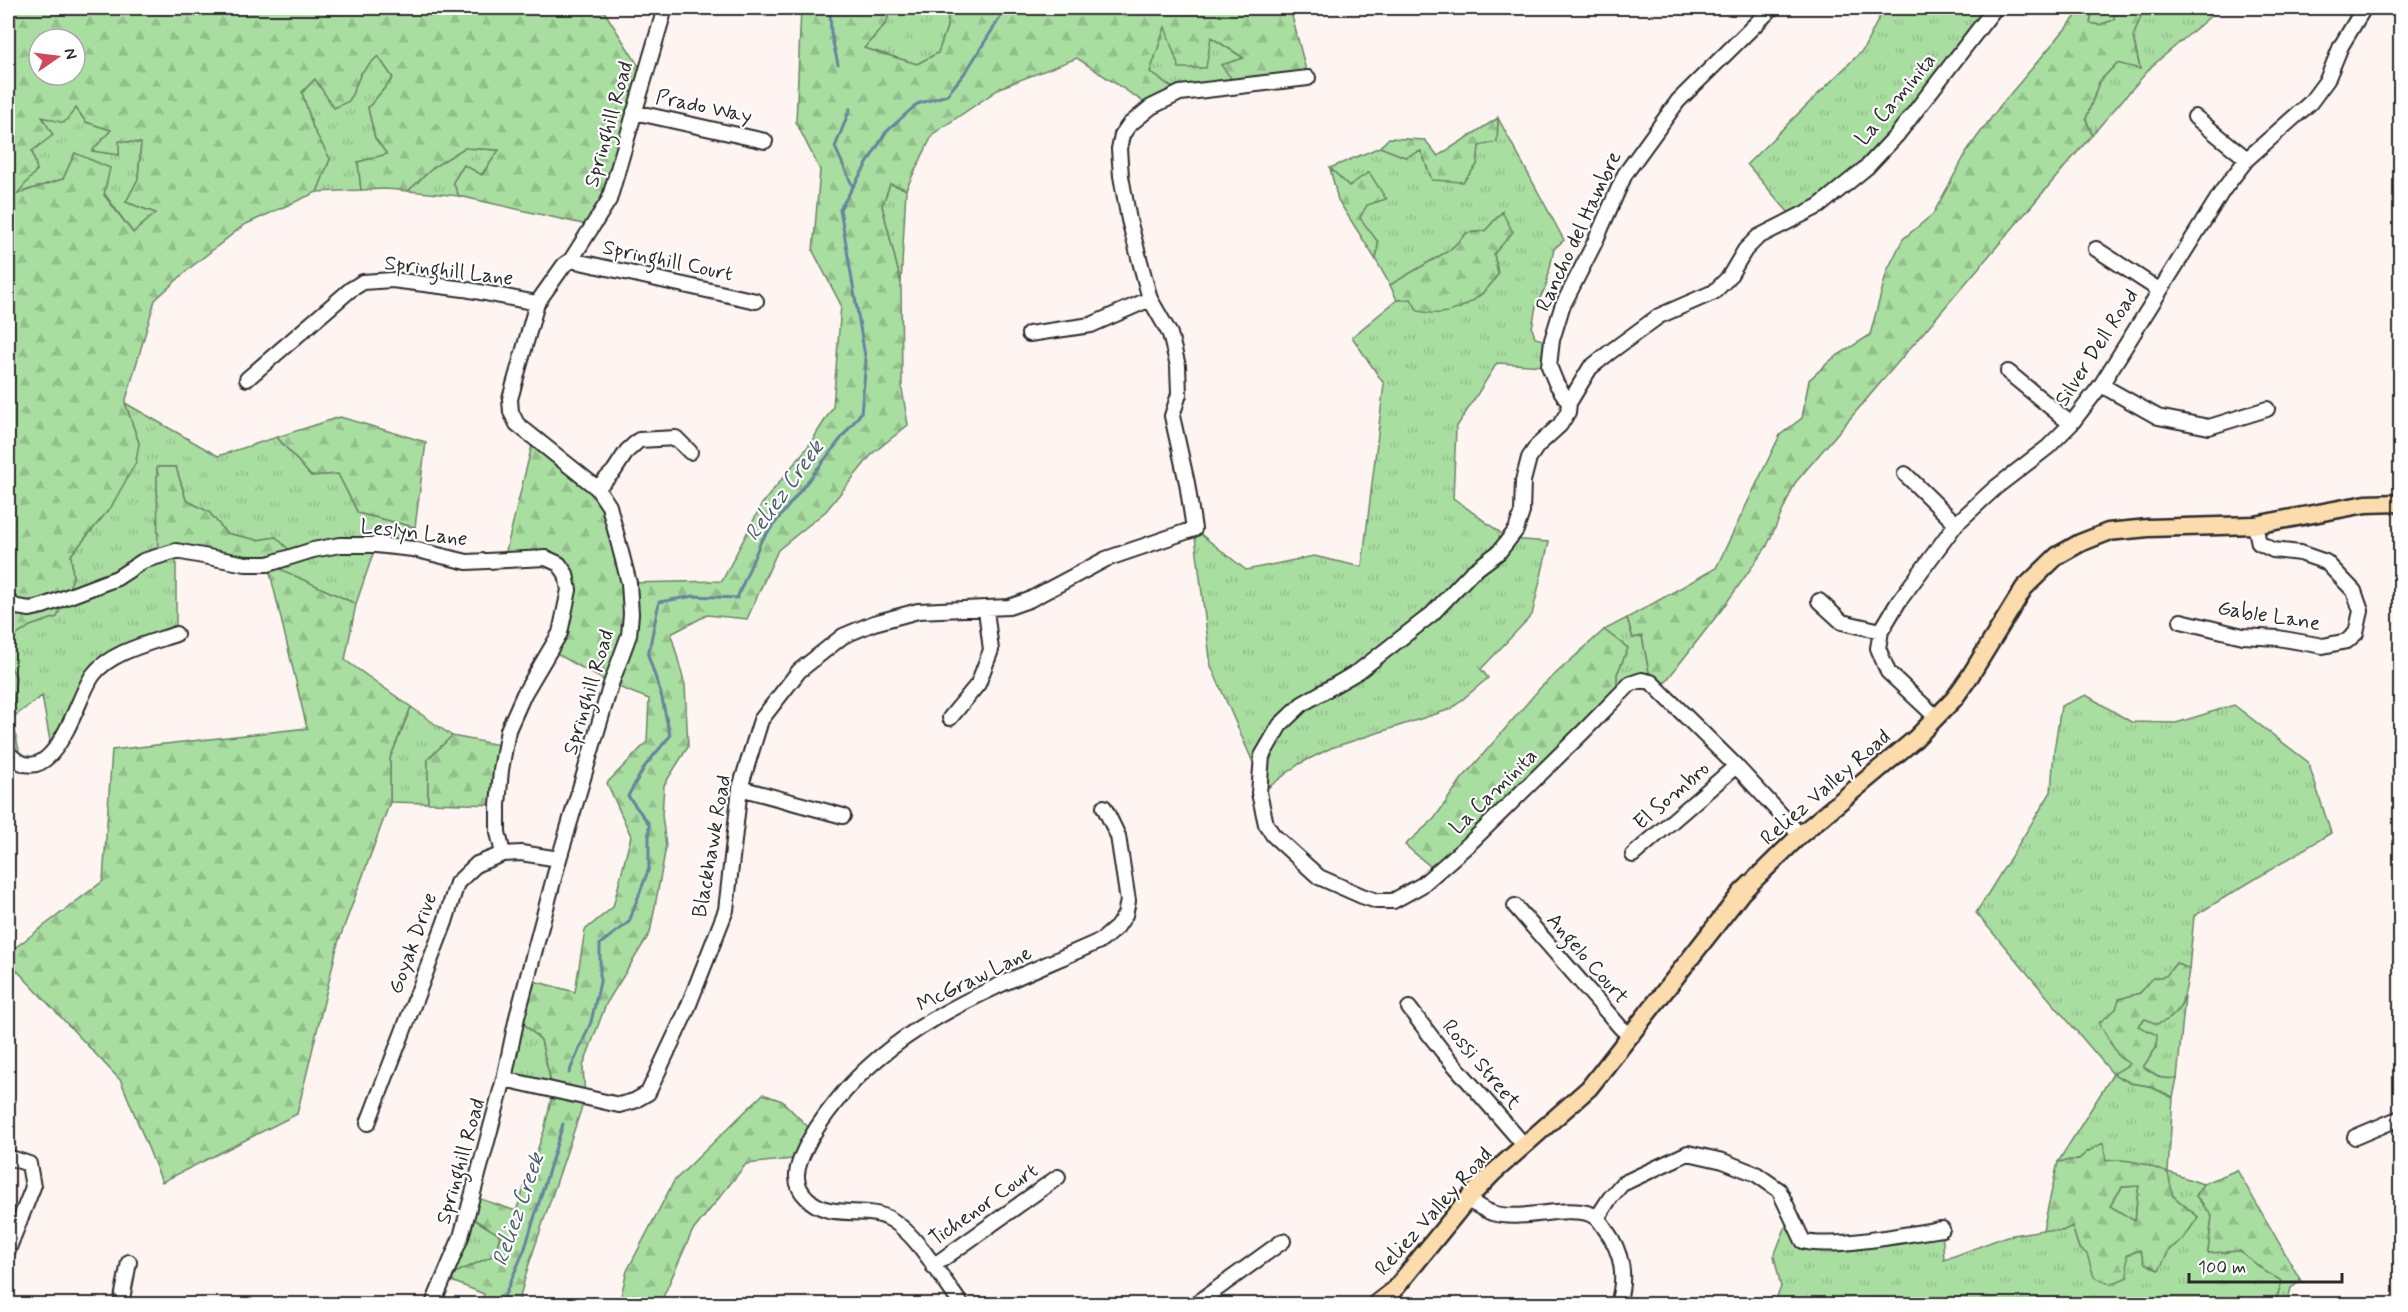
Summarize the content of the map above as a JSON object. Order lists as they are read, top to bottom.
{
  "streets": {
    "main road": ["Reliez Valley Road"],
    "street": [
      "La Caminita",
      "Prado Way",
      "Springhill Road",
      "Rancho del Hambre",
      "Springhill Court",
      "Springhill Lane",
      "Silver Dell Road",
      "Leslyn Lane",
      "Gable Lane",
      "El Sombro",
      "Blackhawk Road",
      "Goyak Drive",
      "Angelo Court",
      "McGraw Lane",
      "Rossi Street",
      "Tichenor Court"
    ]
  },
  "crossings": [
    ["La Caminita", "Rancho del Hambre"],
    ["La Caminita", "Reliez Valley Road"],
    ["La Caminita", "El Sombro"],
    ["Prado Way", "Springhill Road"],
    ["Springhill Road", "Springhill Court"],
    ["Springhill Road", "Springhill Lane"],
    ["Springhill Road", "Blackhawk Road"],
    ["Springhill Road", "Goyak Drive"],
    ["Leslyn Lane", "Goyak Drive"],
    ["Gable Lane", "Reliez Valley Road"],
    ["Reliez Valley Road", "Angelo Court"],
    ["Reliez Valley Road", "Rossi Street"],
    ["McGraw Lane", "Tichenor Court"]
  ],
  "water": ["Reliez Creek"],
  "scale_bar": "100 m",
  "north": "right"
}
